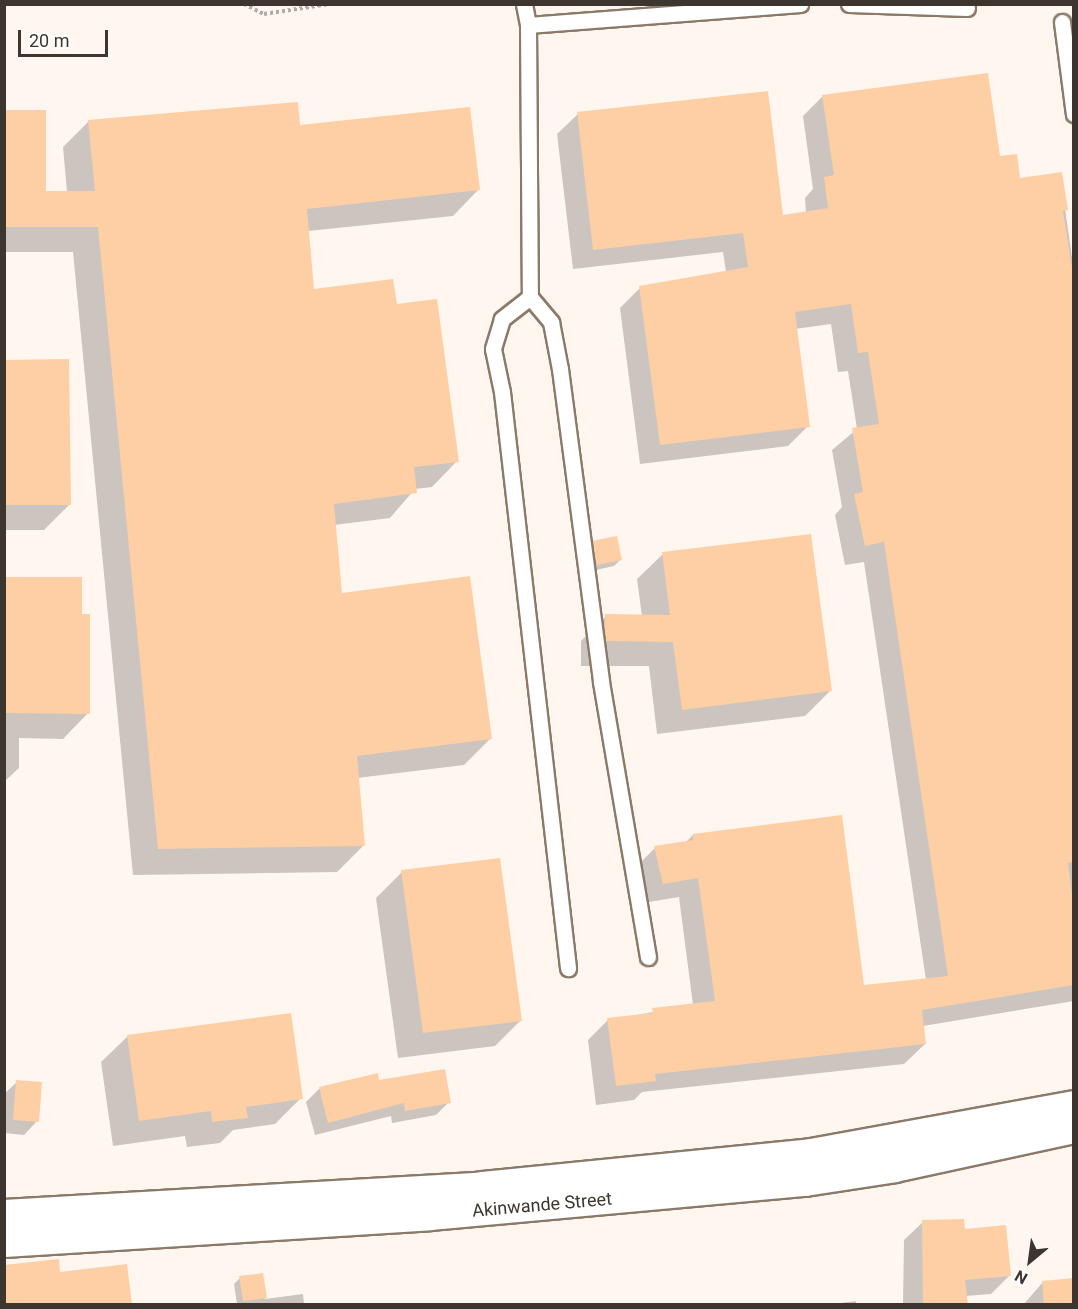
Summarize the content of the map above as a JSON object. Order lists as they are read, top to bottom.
{
  "streets": {
    "street": ["Akinwande Street"]
  },
  "scale_bar": "20 m",
  "north": "bottom left"
}
